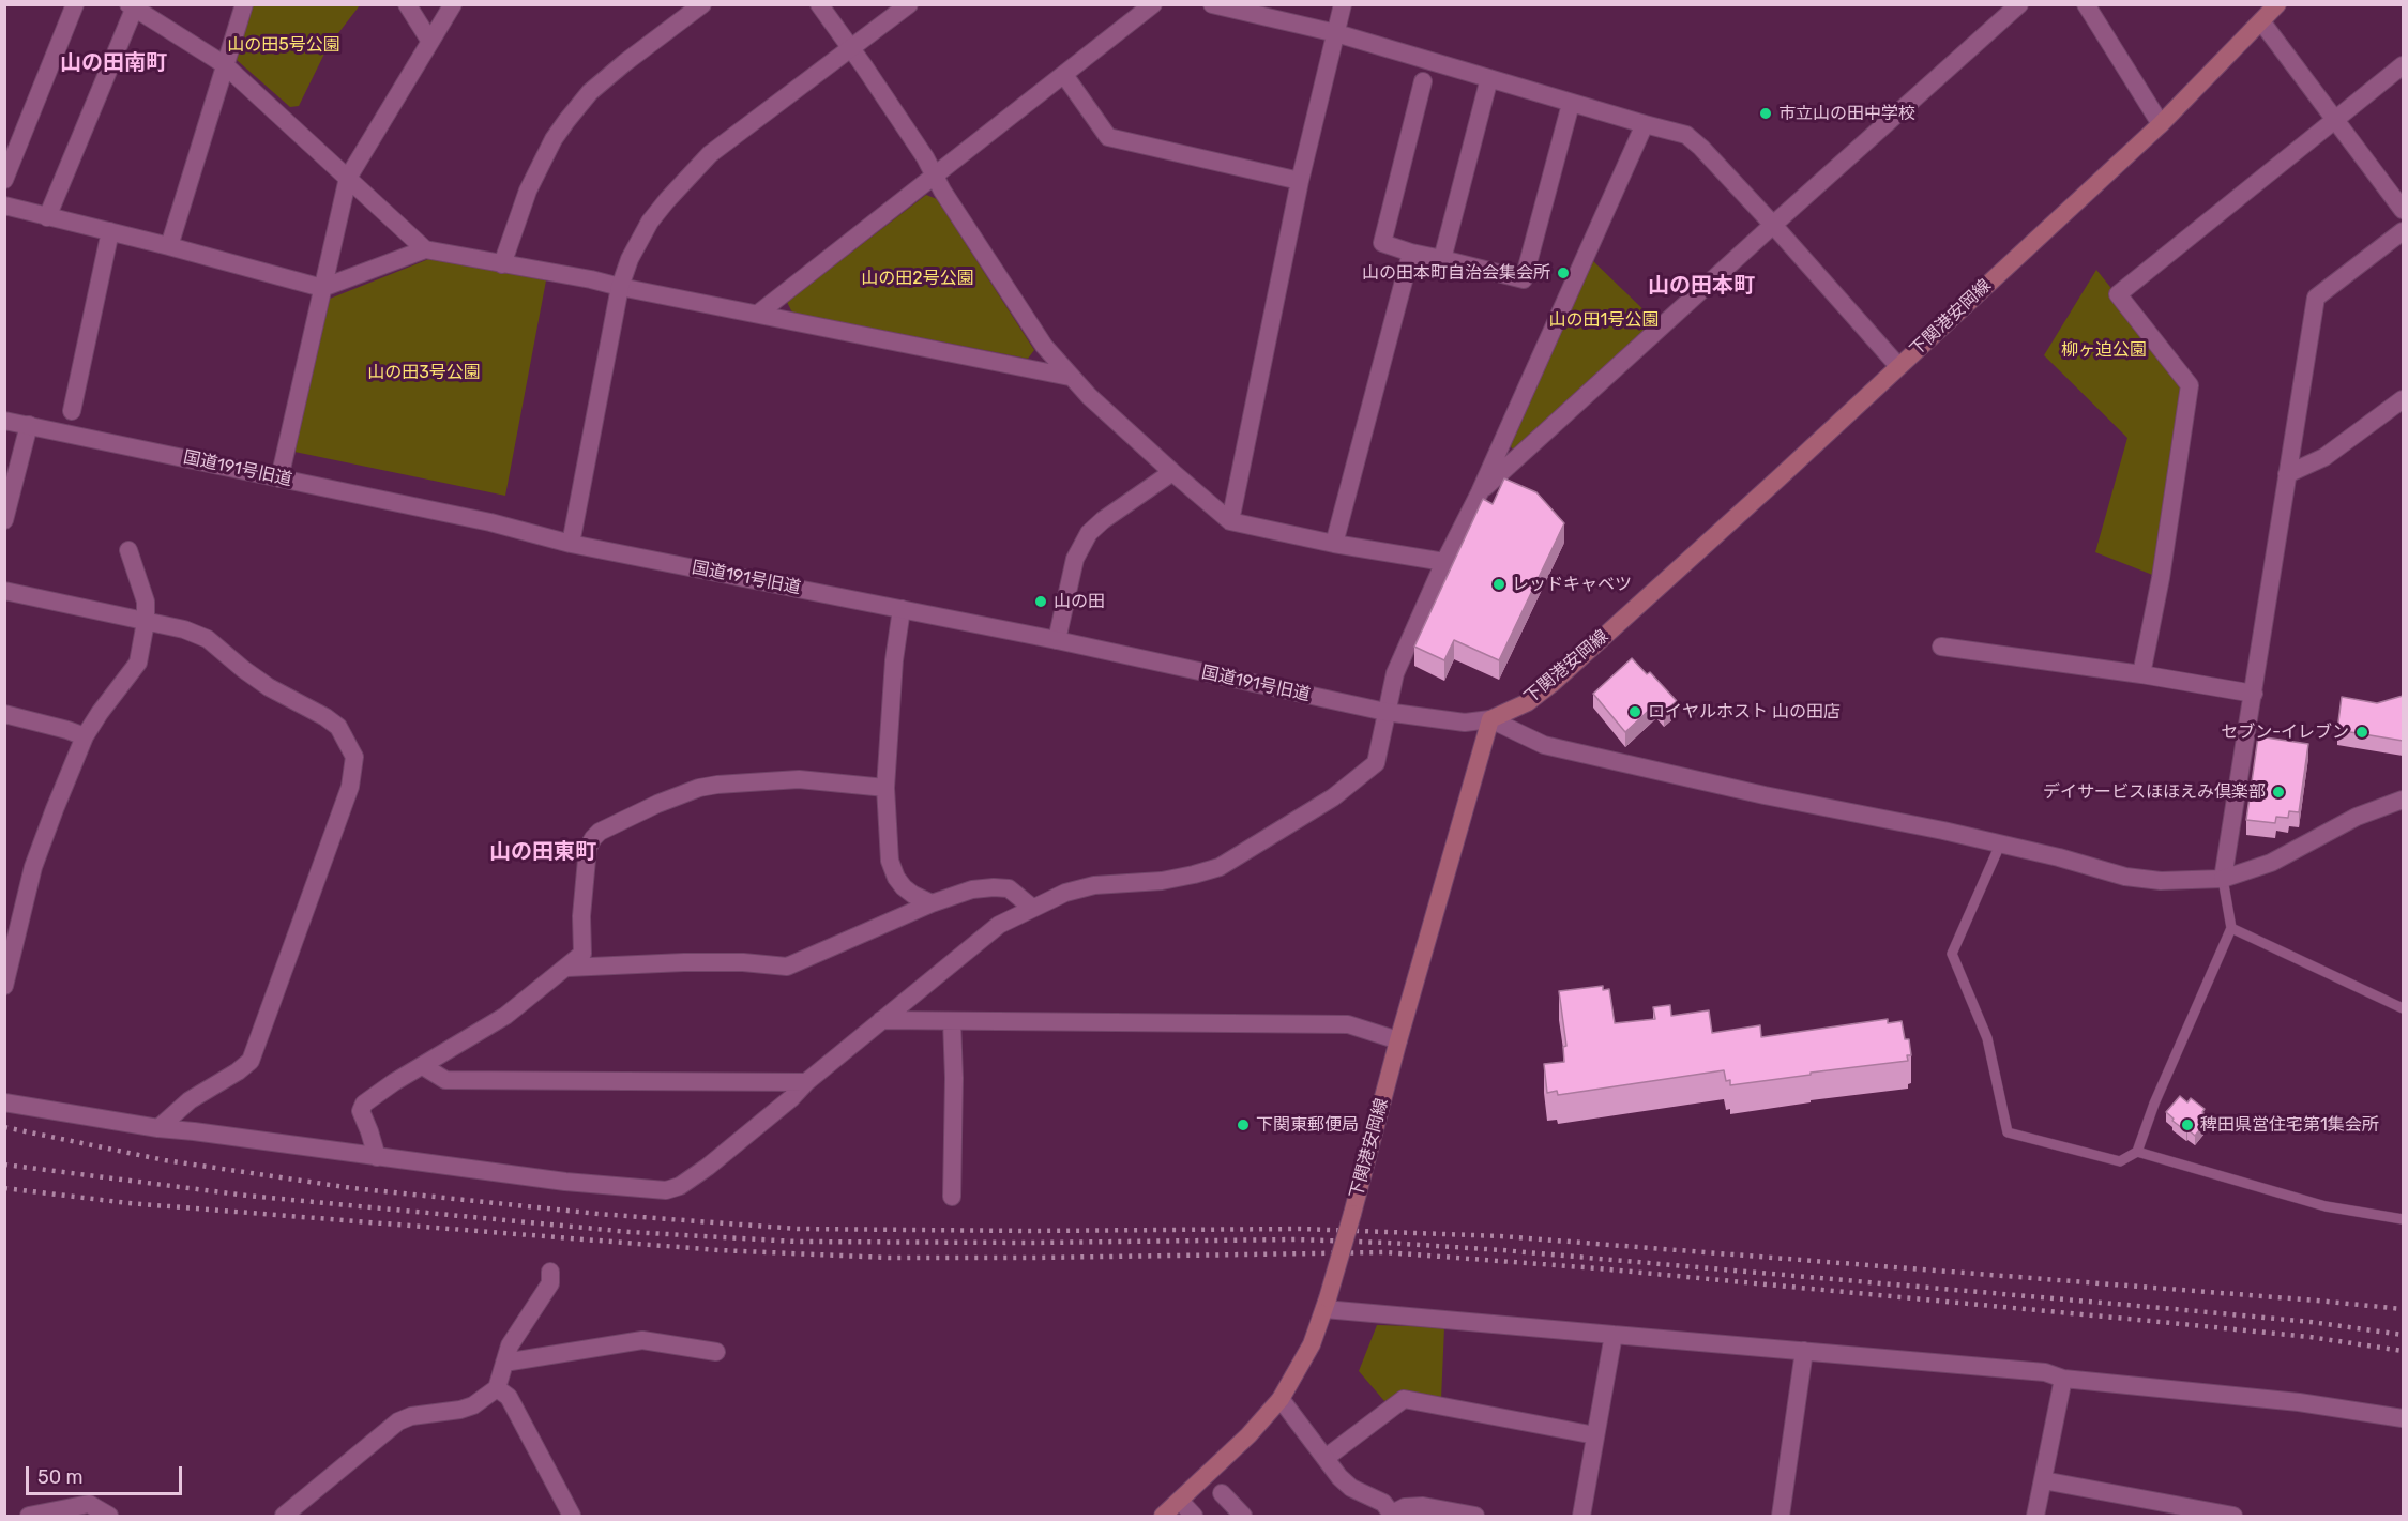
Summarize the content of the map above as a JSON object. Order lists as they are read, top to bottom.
{
  "streets": {
    "main road": ["下関港安岡線"],
    "street": ["国道191号旧道"]
  },
  "crossings": [
    ["下関港安岡線", "国道191号旧道"]
  ],
  "districts": ["山の田南町", "山の田本町", "山の田東町"],
  "parks": [
    "山の田5号公園",
    "山の田2号公園",
    "山の田1号公園",
    "柳ヶ迫公園",
    "山の田3号公園"
  ],
  "places": [
    "市立山の田中学校",
    "山の田本町自治会集会所",
    "レッドキャベツ",
    "山の田",
    "ロイヤルホスト 山の田店",
    "セブン-イレブン",
    "デイサービスほほえみ倶楽部",
    "下関東郵便局",
    "稗田県営住宅第1集会所"
  ],
  "scale_bar": "50 m"
}
